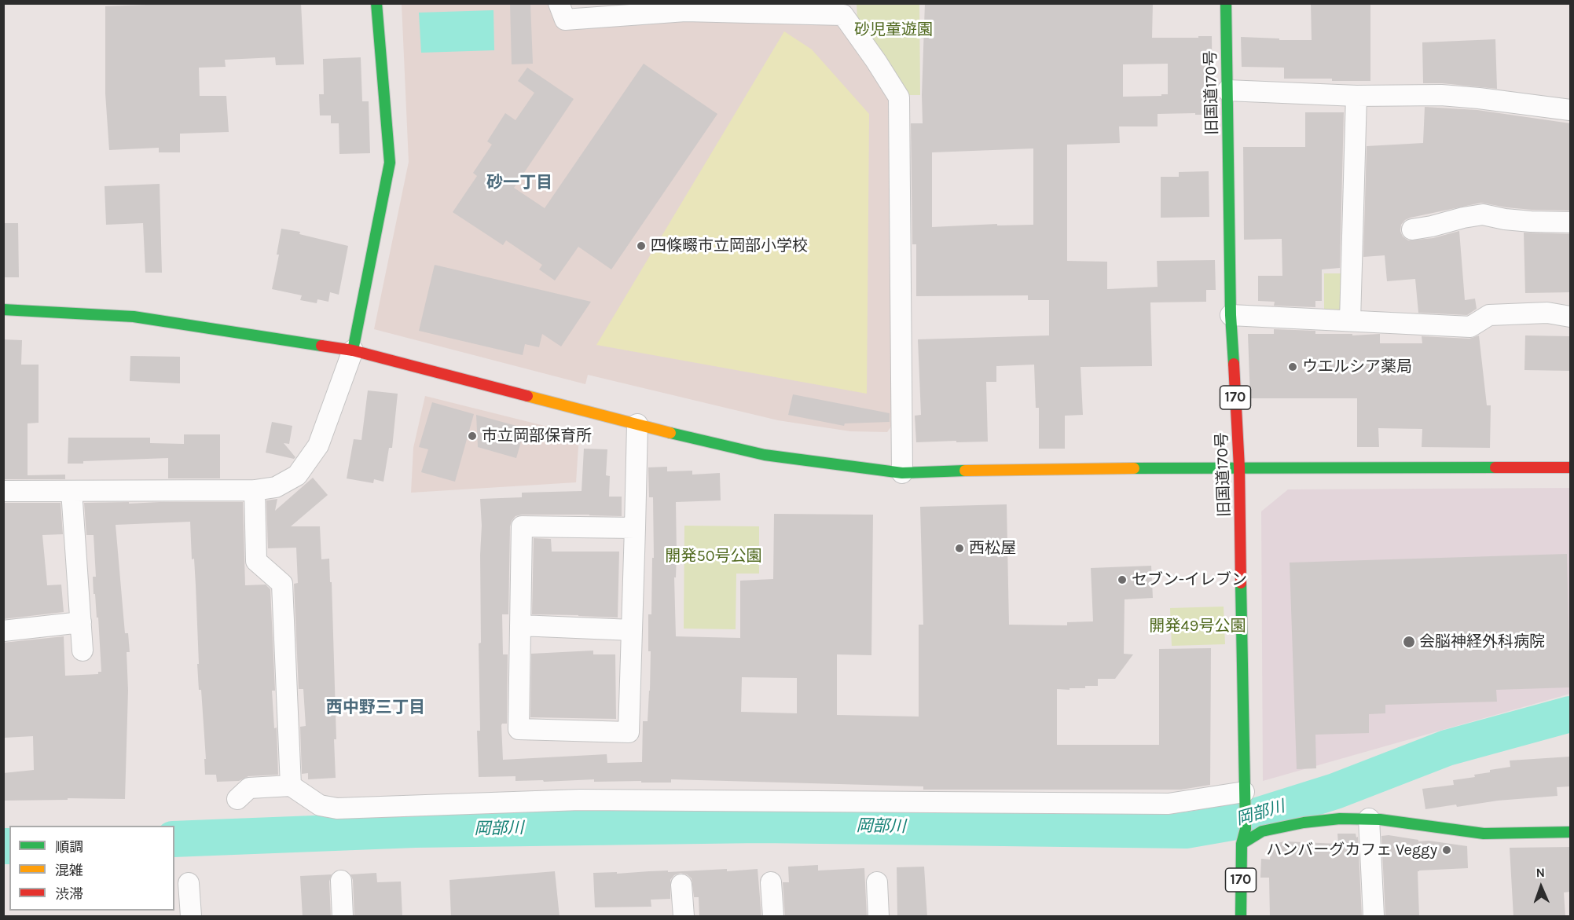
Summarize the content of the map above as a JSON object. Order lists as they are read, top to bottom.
{
  "streets": {
    "main road": ["旧国道170号", "170"]
  },
  "districts": ["砂一丁目", "西中野三丁目"],
  "water": ["岡部川"],
  "parks": ["砂児童遊園", "開発50号公園", "開発49号公園"],
  "places": [
    "四條畷市立岡部小学校",
    "ウエルシア薬局",
    "市立岡部保育所",
    "西松屋",
    "セブン-イレブン",
    "会脳神経外科病院",
    "ハンバーグカフェ Veggy"
  ],
  "legend": ["順調", "混雑", "渋滞"],
  "north": "top"
}
